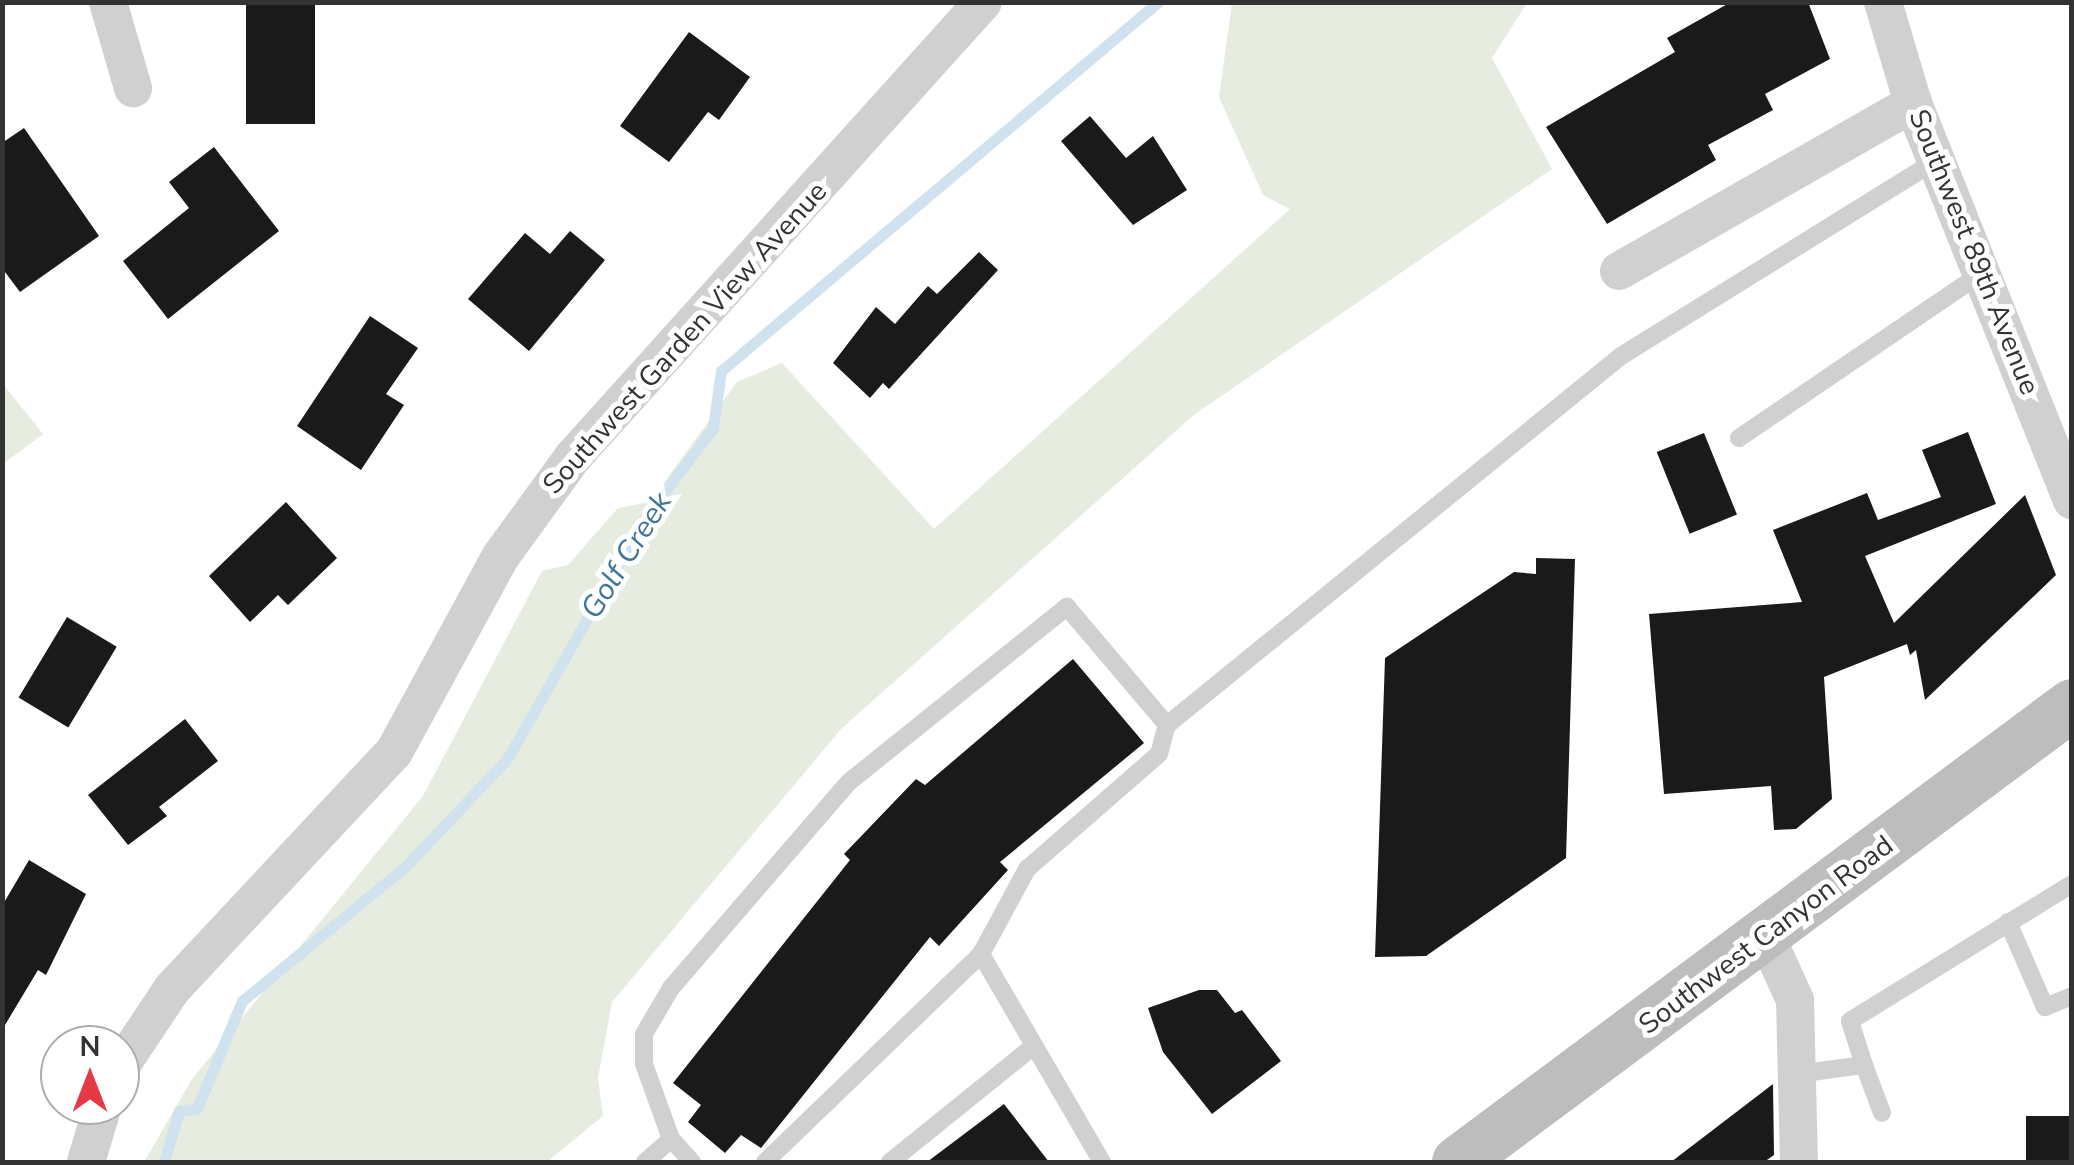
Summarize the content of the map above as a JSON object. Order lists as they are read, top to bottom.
{
  "streets": {
    "main road": ["Southwest Canyon Road"],
    "street": ["Southwest 89th Avenue", "Southwest Garden View Avenue"]
  },
  "water": ["Golf Creek"],
  "north": "top"
}
